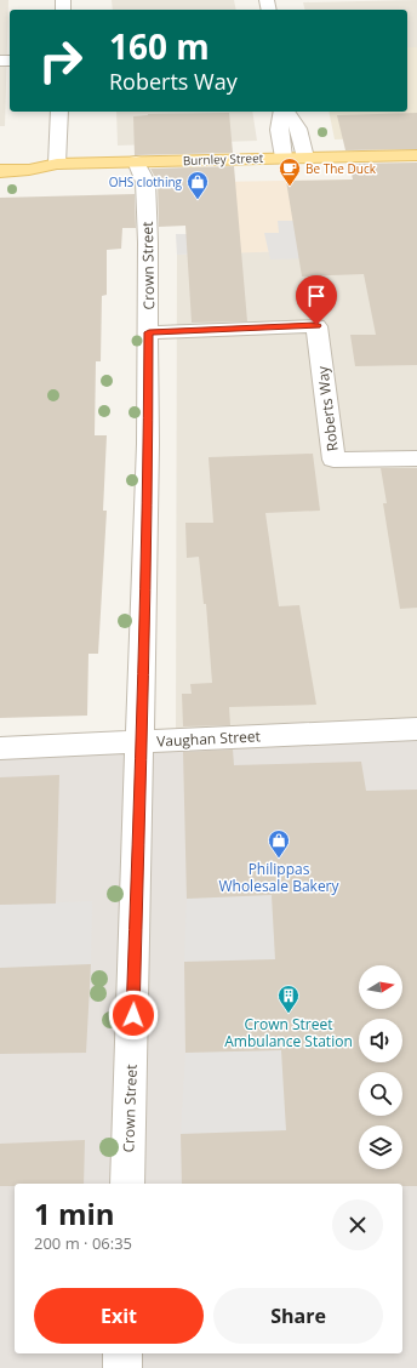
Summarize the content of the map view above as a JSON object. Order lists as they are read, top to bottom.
{
  "streets": {
    "main road": ["Burnley Street"],
    "street": ["Crown Street", "Roberts Way", "Vaughan Street"]
  },
  "crossings": [
    ["Burnley Street", "Crown Street"],
    ["Crown Street", "Roberts Way"],
    ["Crown Street", "Vaughan Street"]
  ],
  "places": {
    "cafe": ["Be The Duck"],
    "shop": ["OHS clothing", "Philippas Wholesale Bakery"],
    "building": ["Crown Street Ambulance Station"]
  },
  "north": "right",
  "page": {
    "turn": ["160 m", "Roberts Way"],
    "heading": ["1 min", "200 m · 06:35"],
    "buttons": ["Exit", "Share"]
  }
}
